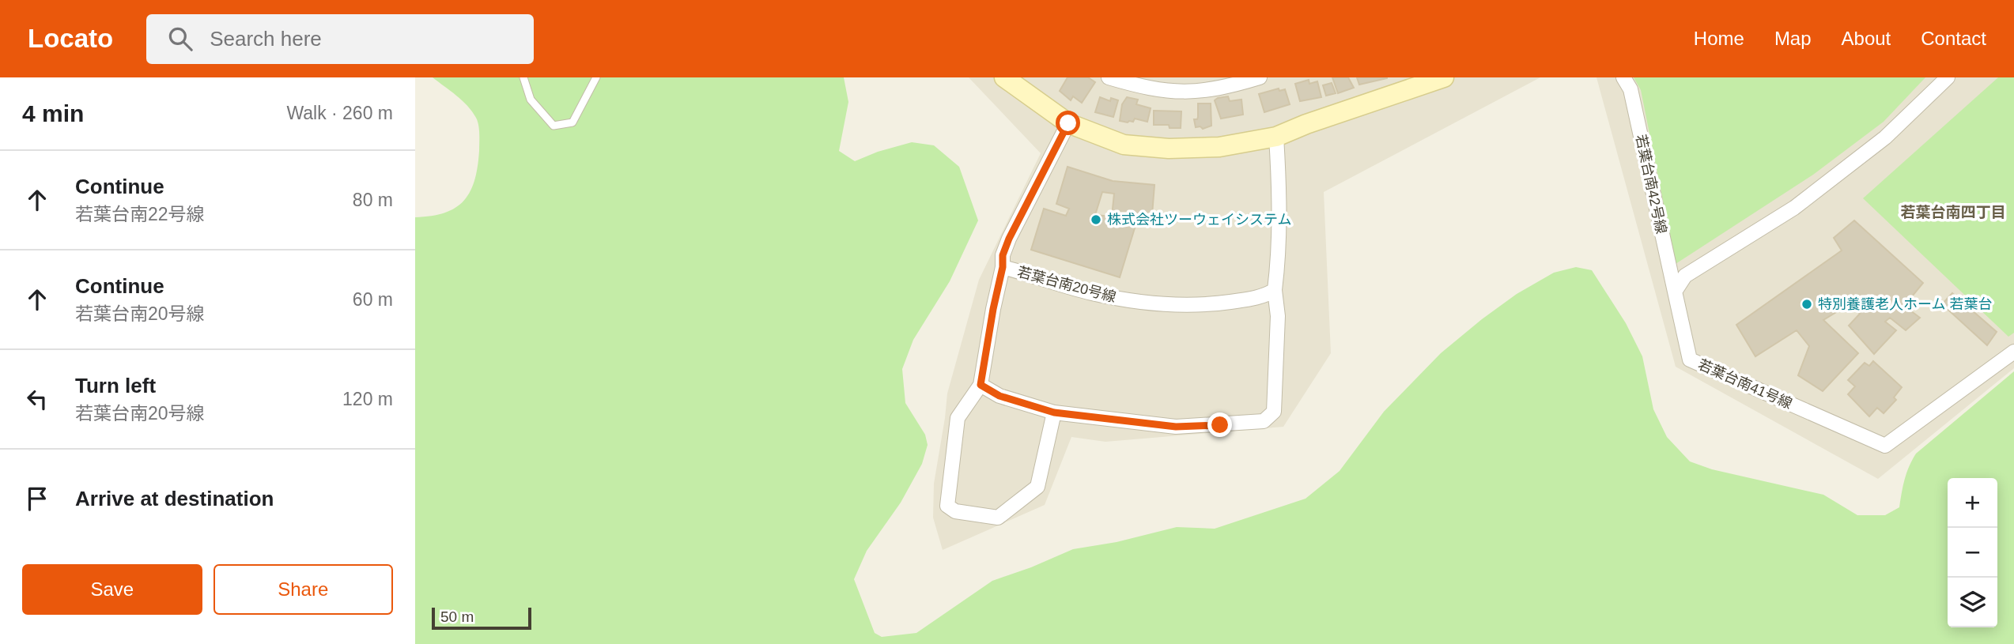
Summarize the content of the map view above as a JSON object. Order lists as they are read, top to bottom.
{
  "streets": {
    "street": ["若葉台南42号線", "若葉台南20号線", "若葉台南41号線"]
  },
  "crossings": [
    ["若葉台南42号線", "若葉台南41号線"]
  ],
  "districts": ["若葉台南四丁目"],
  "places": ["株式会社ツーウェイシステム", "特別養護老人ホーム 若葉台"],
  "scale_bar": "50 m",
  "page": {
    "header": "Locato",
    "search": "Search here",
    "nav": [
      "Home",
      "Map",
      "About",
      "Contact"
    ],
    "heading": ["4 min", "Walk · 260 m"],
    "list": [
      ["Continue", "若葉台南22号線", "80 m"],
      ["Continue", "若葉台南20号線", "60 m"],
      ["Turn left", "若葉台南20号線", "120 m"],
      "Arrive at destination"
    ],
    "map_buttons": ["+", "−"],
    "buttons": ["Save", "Share"],
    "scale": "50 m"
  }
}
